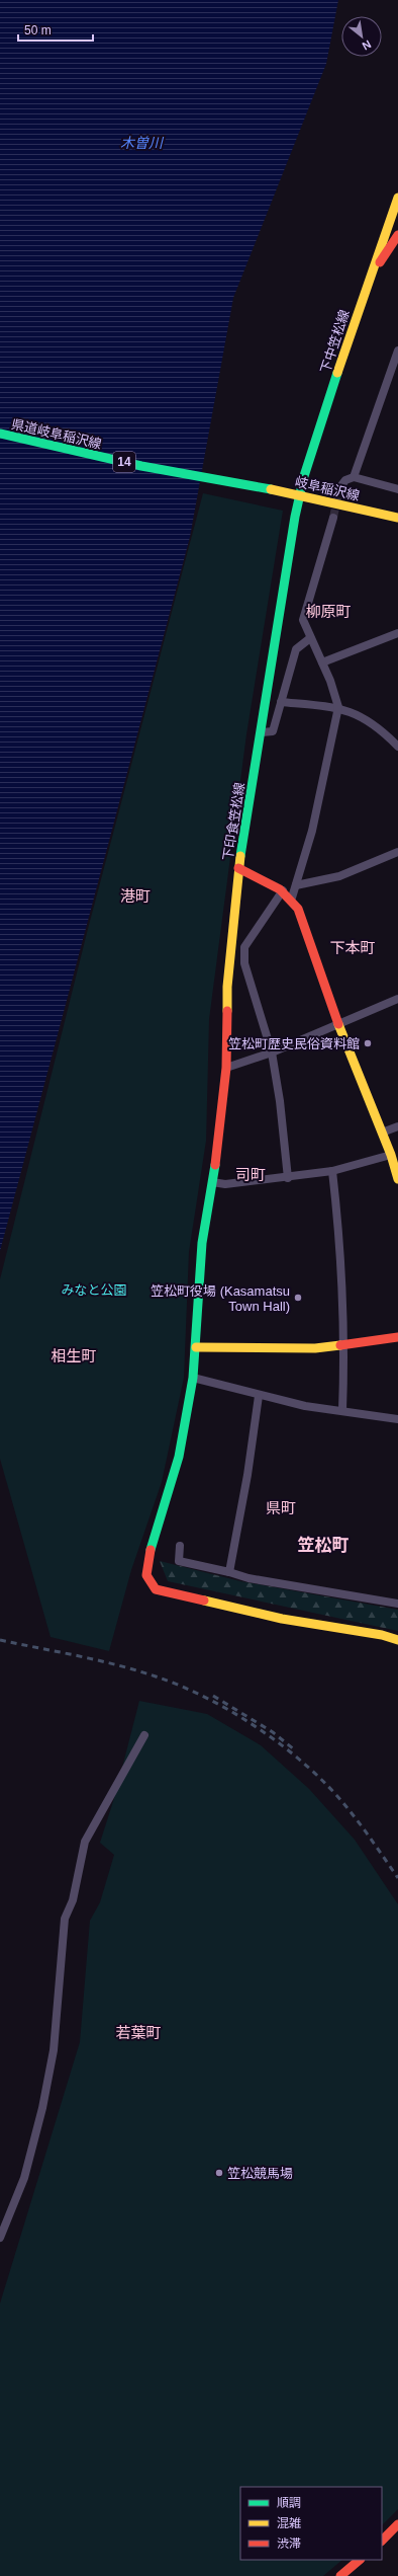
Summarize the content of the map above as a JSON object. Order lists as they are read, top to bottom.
{
  "streets": {
    "main road": [
      "下中笠松線",
      "県道岐阜稲沢線",
      "14",
      "岐阜稲沢線",
      "下印食笠松線"
    ]
  },
  "crossings": [
    ["下中笠松線", "岐阜稲沢線"],
    ["下中笠松線", "下印食笠松線"],
    ["県道岐阜稲沢線", "岐阜稲沢線"],
    ["岐阜稲沢線", "下印食笠松線"]
  ],
  "districts": [
    "柳原町",
    "港町",
    "下本町",
    "司町",
    "相生町",
    "県町",
    "笠松町",
    "若葉町"
  ],
  "water": ["木曽川"],
  "parks": ["みなと公園"],
  "places": ["笠松町歴史民俗資料館", "笠松町役場 (Kasamatsu Town Hall)", "笠松競馬場"],
  "legend": ["順調", "混雑", "渋滞"],
  "scale_bar": "50 m",
  "north": "bottom right"
}
